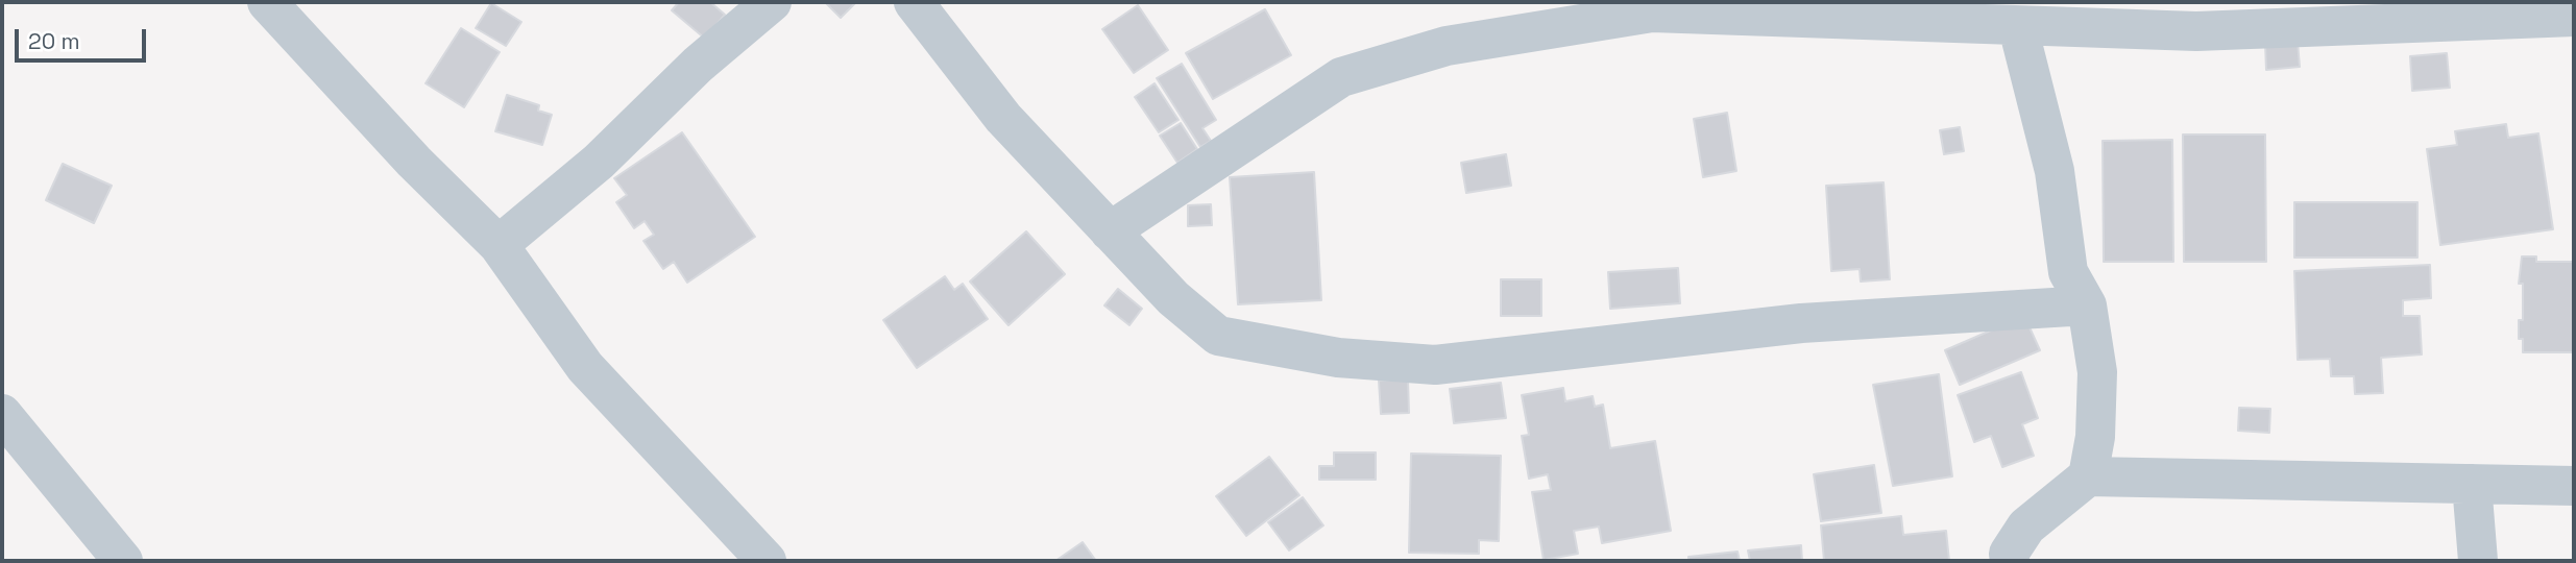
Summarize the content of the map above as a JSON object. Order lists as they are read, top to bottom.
{
  "scale_bar": "20 m"
}
